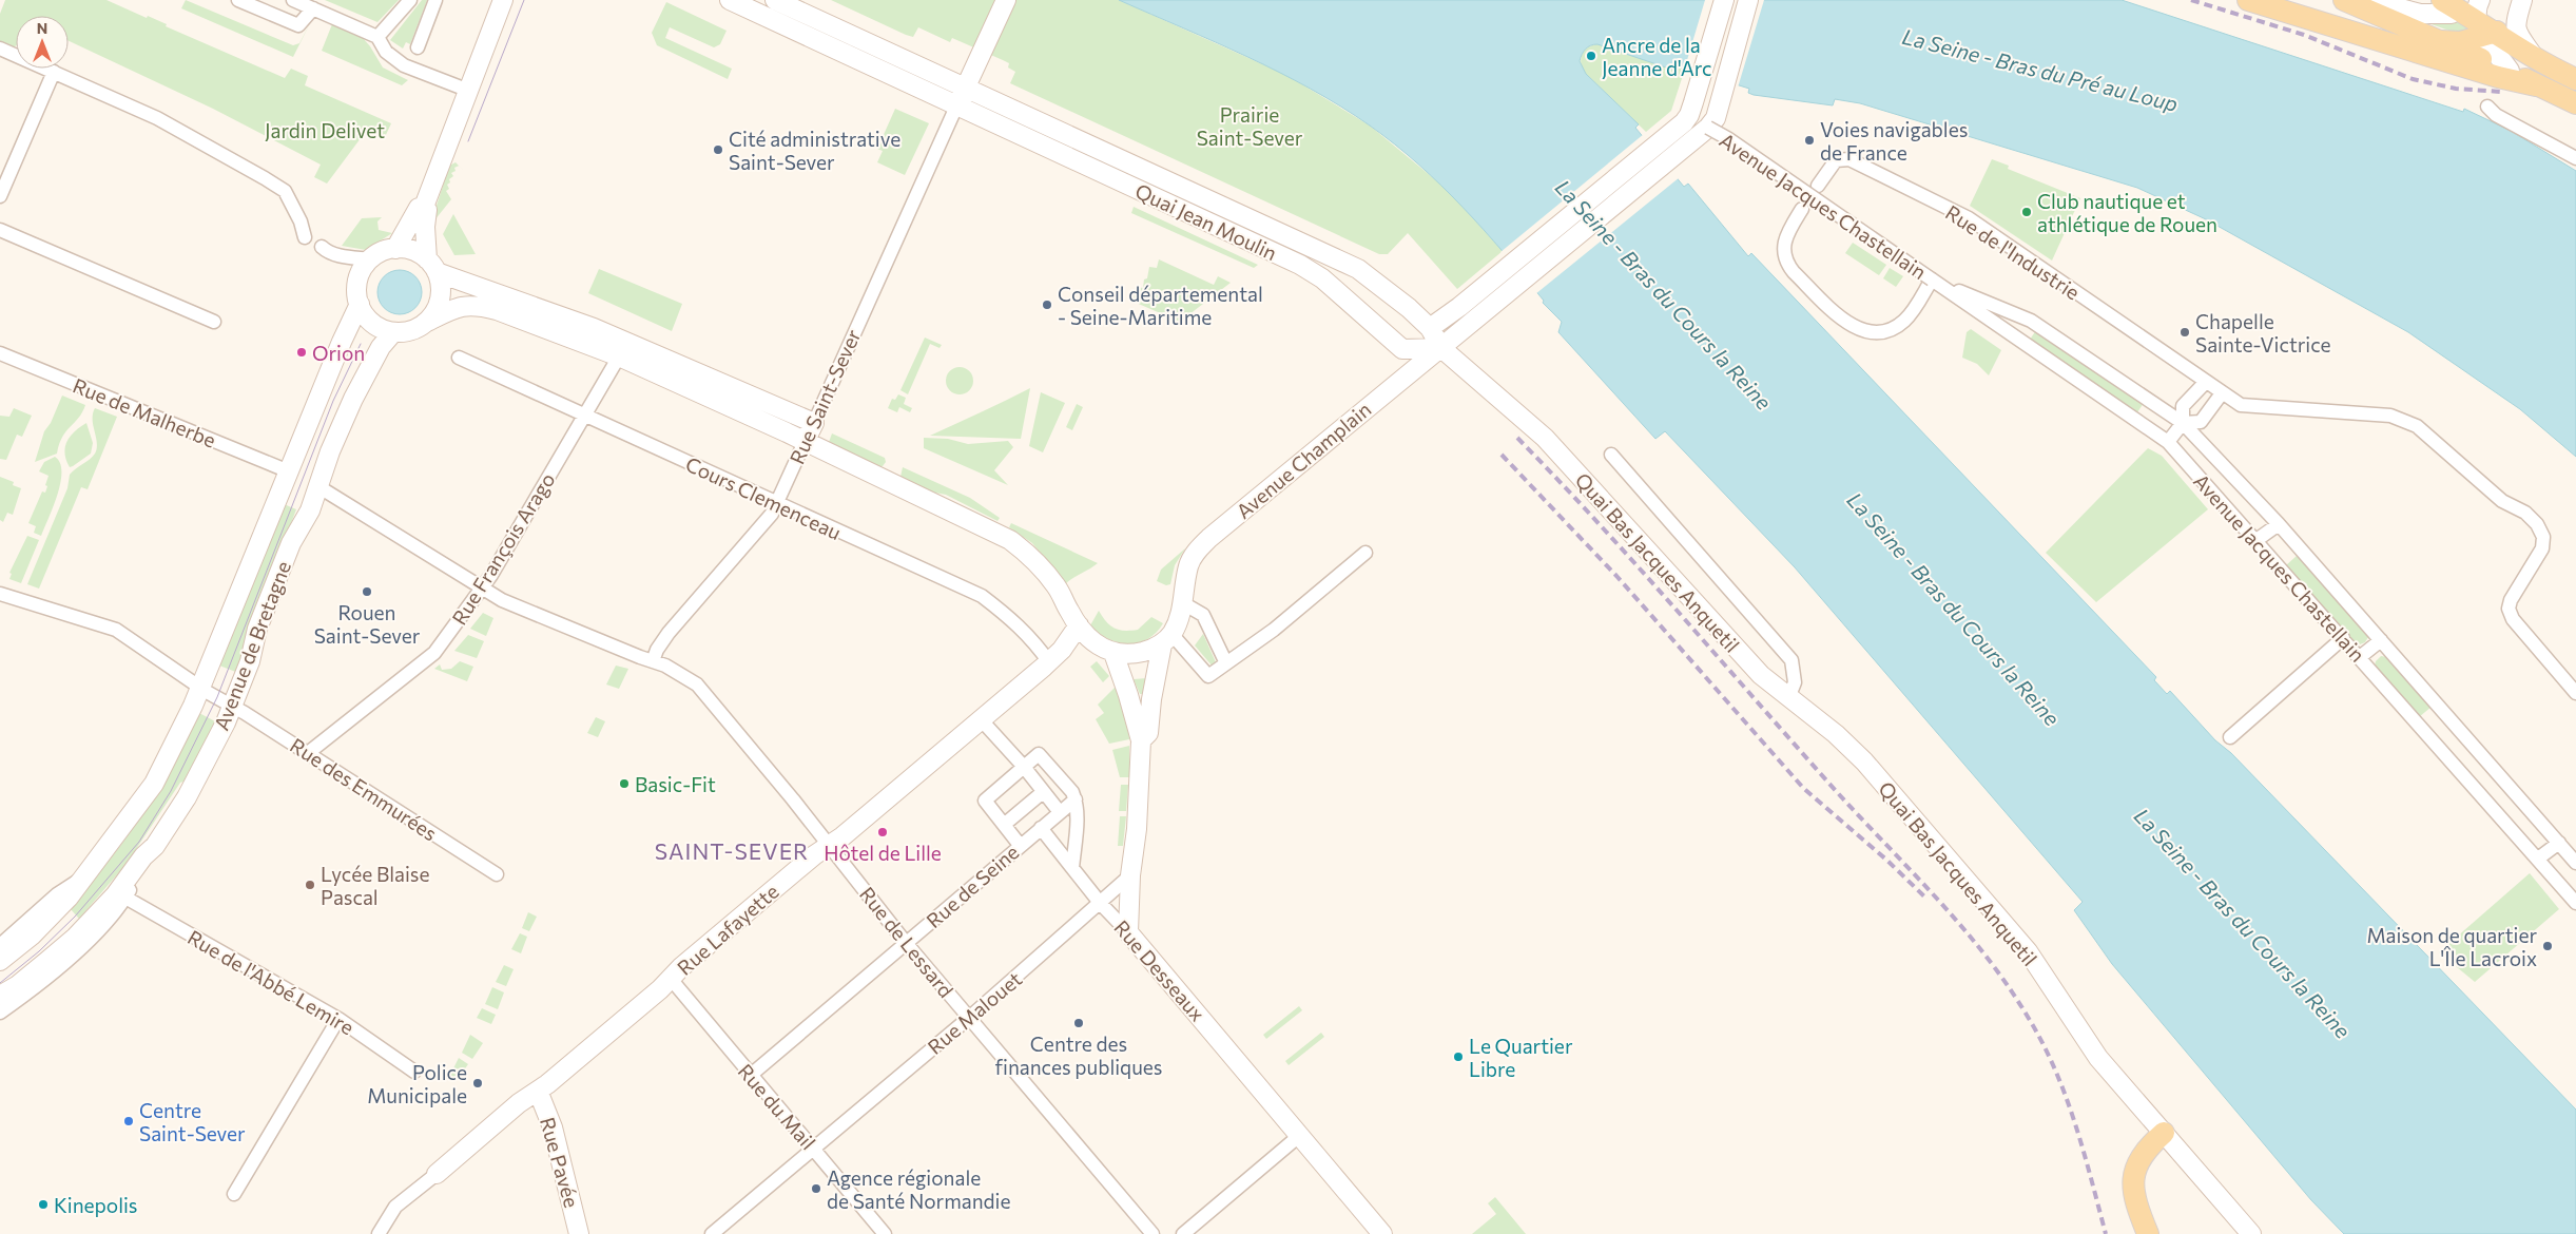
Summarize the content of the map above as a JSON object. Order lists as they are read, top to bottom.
{
  "streets": {
    "street": [
      "Avenue Jacques Chastellain",
      "Quai Jean Moulin",
      "Rue de l'Industrie",
      "Rue Saint-Sever",
      "Rue de Malherbe",
      "Avenue Champlain",
      "Cours Clemenceau",
      "Rue François Arago",
      "Quai Bas Jacques Anquetil",
      "Avenue de Bretagne",
      "Rue des Emmurées",
      "Rue de Seine",
      "Rue Lafayette",
      "Rue de Lessard",
      "Rue Desseaux",
      "Rue de l'Abbé Lemire",
      "Rue Malouet",
      "Rue du Mail",
      "Rue Pavée"
    ]
  },
  "crossings": [
    ["Avenue Jacques Chastellain", "Avenue Champlain"],
    ["Quai Jean Moulin", "Rue Saint-Sever"],
    ["Quai Jean Moulin", "Avenue Champlain"],
    ["Quai Jean Moulin", "Quai Bas Jacques Anquetil"],
    ["Rue Saint-Sever", "Cours Clemenceau"],
    ["Rue Saint-Sever", "Rue de Lessard"],
    ["Rue de Malherbe", "Avenue de Bretagne"],
    ["Avenue Champlain", "Quai Bas Jacques Anquetil"],
    ["Cours Clemenceau", "Rue François Arago"],
    ["Cours Clemenceau", "Rue Lafayette"],
    ["Rue François Arago", "Rue des Emmurées"],
    ["Rue François Arago", "Rue de Lessard"],
    ["Avenue de Bretagne", "Rue des Emmurées"],
    ["Avenue de Bretagne", "Rue de Lessard"],
    ["Rue de Seine", "Rue de Lessard"],
    ["Rue de Seine", "Rue Desseaux"],
    ["Rue de Seine", "Rue du Mail"],
    ["Rue Lafayette", "Rue de Lessard"],
    ["Rue Lafayette", "Rue du Mail"],
    ["Rue Lafayette", "Rue Pavée"],
    ["Rue de Lessard", "Rue Malouet"],
    ["Rue Desseaux", "Rue Malouet"],
    ["Rue Malouet", "Rue du Mail"]
  ],
  "districts": ["SAINT-SEVER"],
  "water": ["La Seine - Bras du Pré au Loup", "La Seine - Bras du Cours la Reine"],
  "parks": ["Prairie Saint-Sever", "Jardin Delivet"],
  "places": [
    "Ancre de la Jeanne d'Arc",
    "Voies navigables de France",
    "Cité administrative Saint-Sever",
    "Club nautique et athlétique de Rouen",
    "Conseil départemental - Seine-Maritime",
    "Chapelle Sainte-Victrice",
    "Orion",
    "Rouen Saint-Sever",
    "Basic-Fit",
    "Hôtel de Lille",
    "Lycée Blaise Pascal",
    "Maison de quartier L'Île Lacroix",
    "Centre des finances publiques",
    "Le Quartier Libre",
    "Police Municipale",
    "Centre Saint-Sever",
    "Agence régionale de Santé Normandie",
    "Kinepolis"
  ],
  "north": "top"
}
